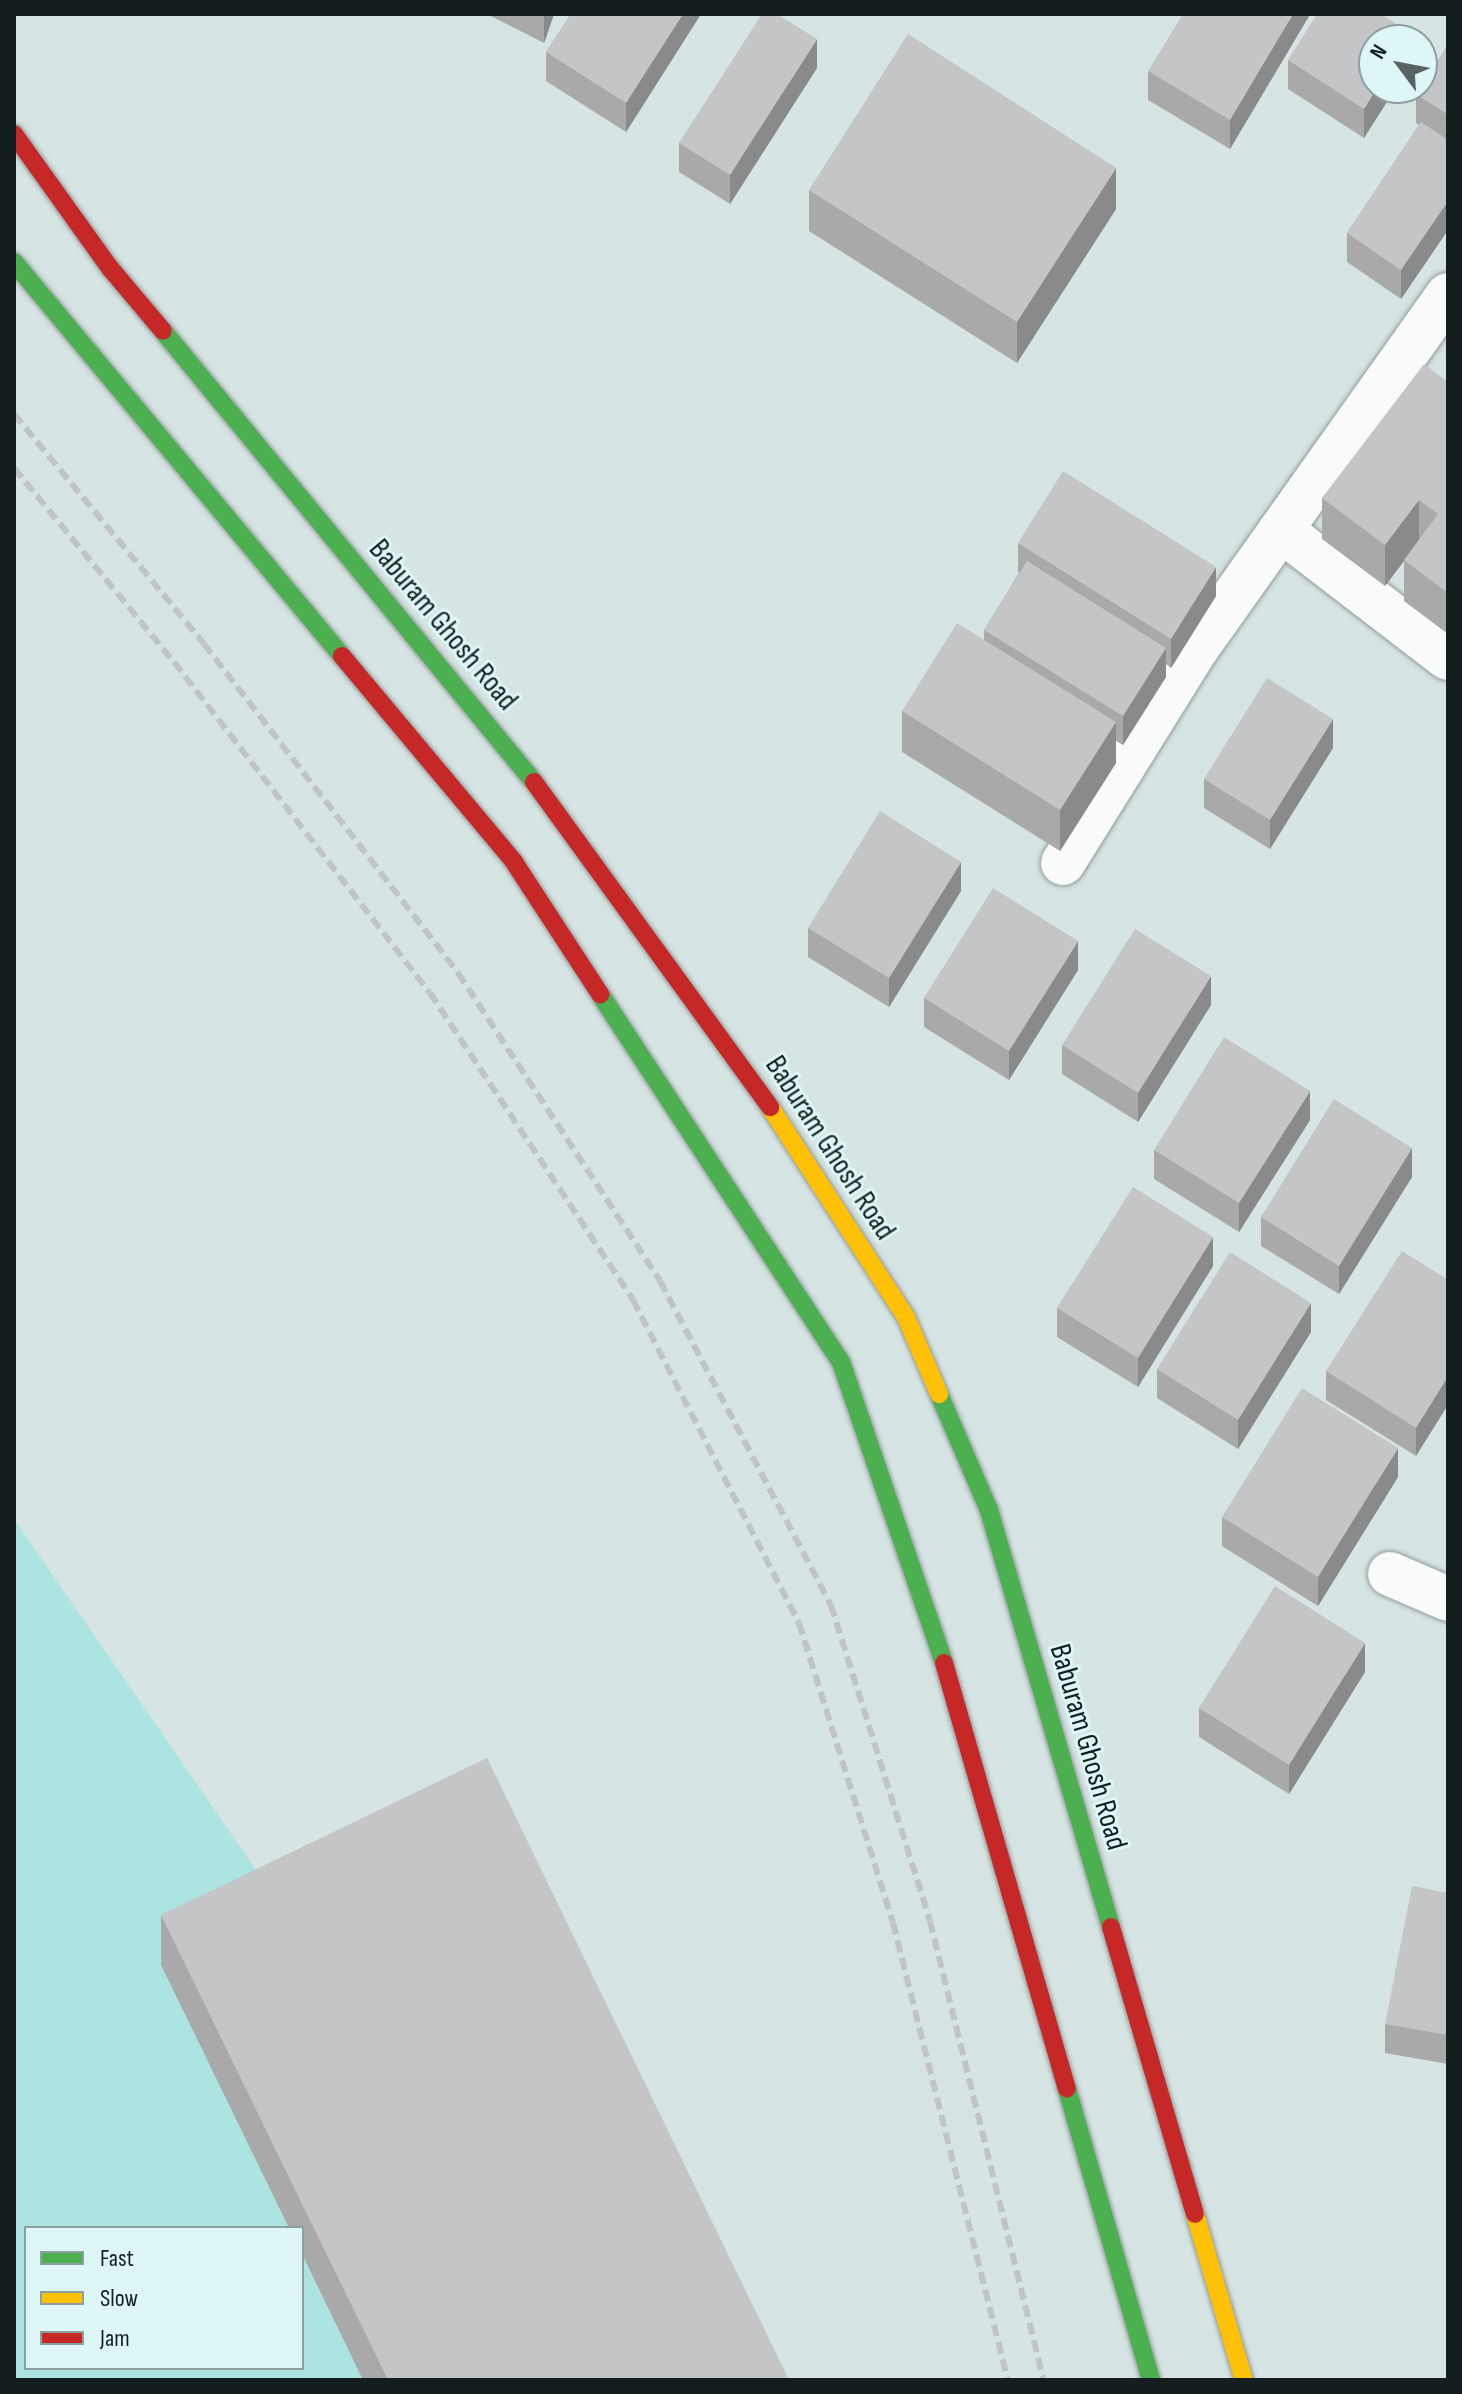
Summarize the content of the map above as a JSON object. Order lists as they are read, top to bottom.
{
  "streets": {
    "main road": ["Baburam Ghosh Road"]
  },
  "legend": ["Fast", "Slow", "Jam"],
  "north": "top left"
}
